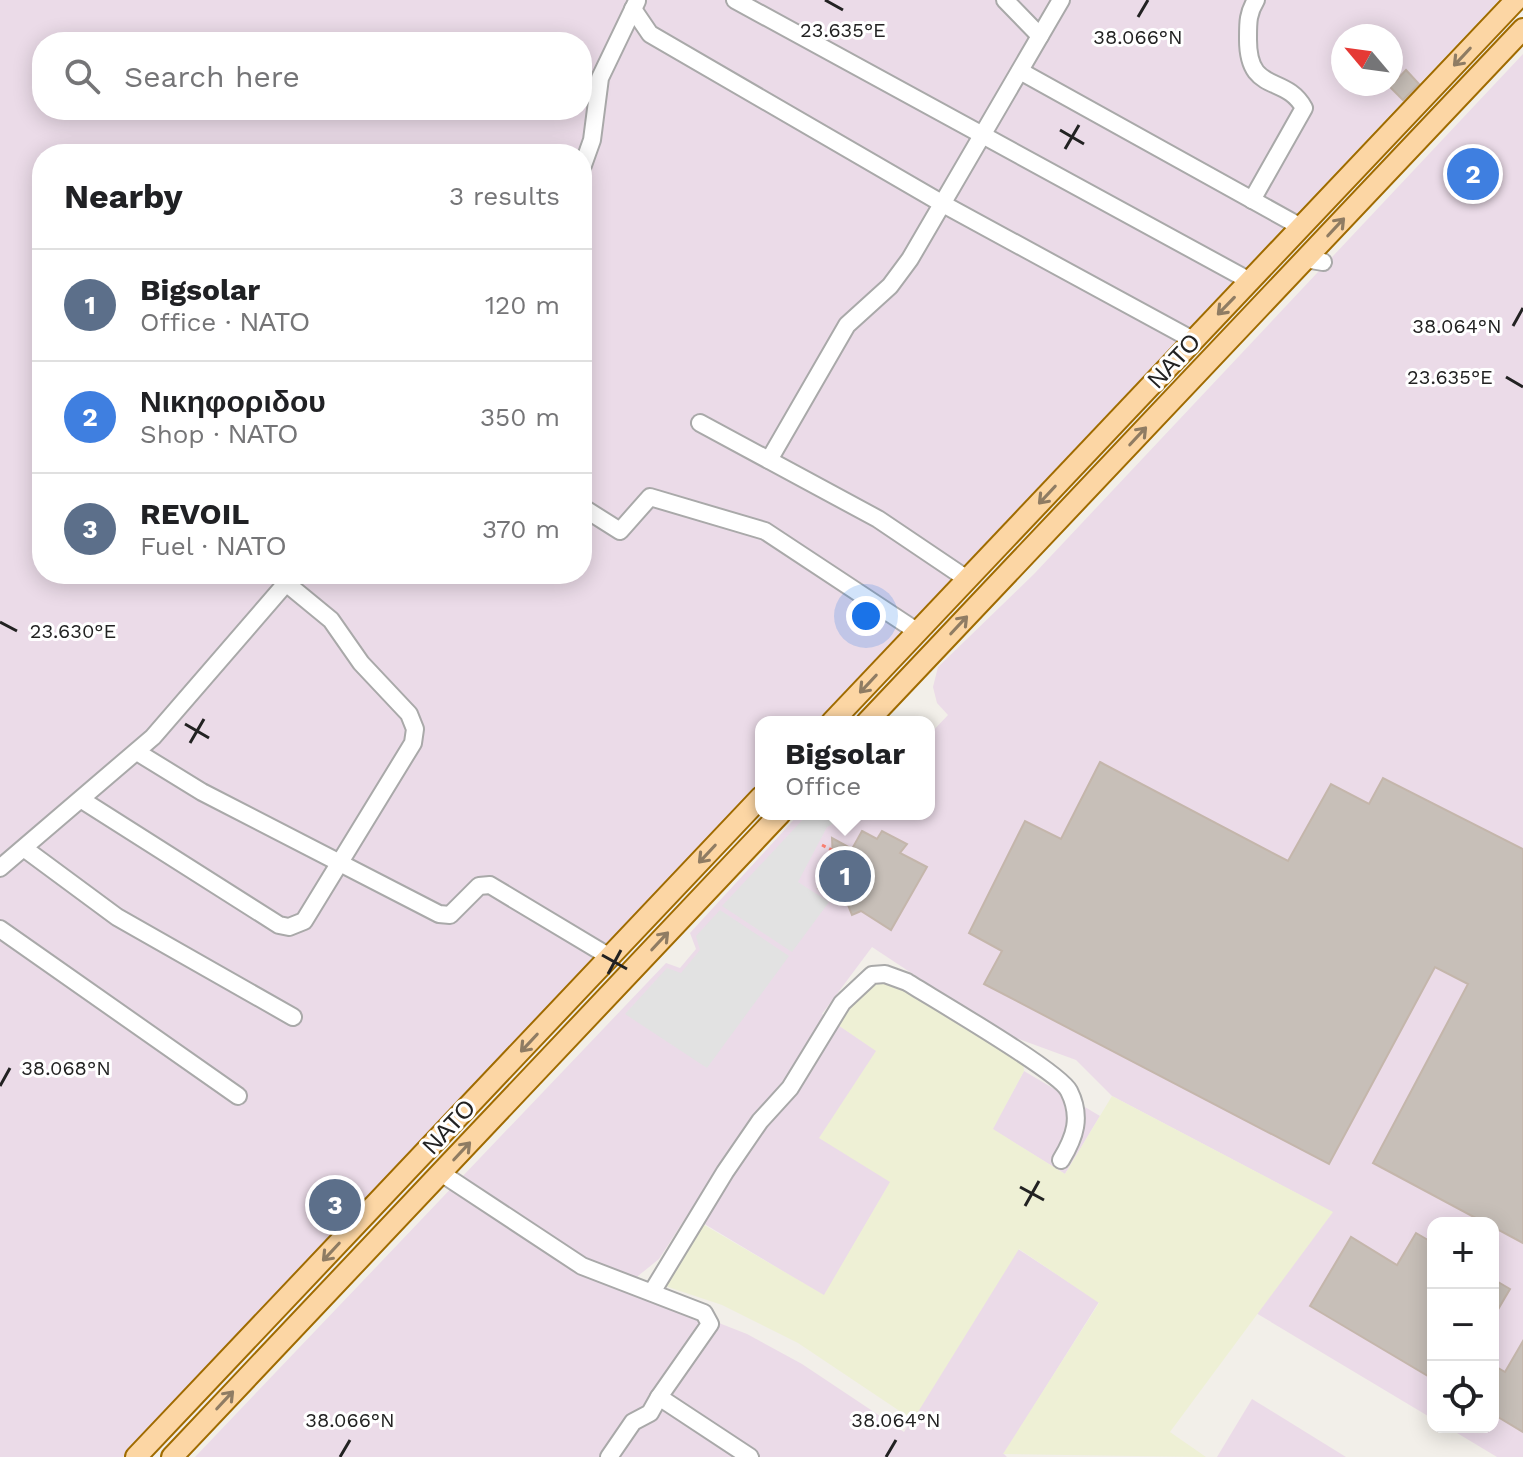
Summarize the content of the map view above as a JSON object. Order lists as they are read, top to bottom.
{
  "streets": {
    "main road": ["ΝΑΤΟ"]
  },
  "north": "top left",
  "page": {
    "search": "Search here",
    "pins": ["2", "1", "3"],
    "heading": ["Nearby", "3 results"],
    "list": [
      {
        "mark": "1",
        "name": "Bigsolar",
        "note": "Office · ΝΑΤΟ",
        "value": "120 m"
      },
      {
        "mark": "2",
        "name": "Νικηφοριδου",
        "note": "Shop · ΝΑΤΟ",
        "value": "350 m"
      },
      {
        "mark": "3",
        "name": "REVOIL",
        "note": "Fuel · ΝΑΤΟ",
        "value": "370 m"
      }
    ],
    "popup": ["Bigsolar", "Office"],
    "map_buttons": ["+", "−"]
  },
  "coordinates": [
    "23.635°E",
    "38.066°N",
    "38.064°N",
    "23.630°E",
    "38.068°N"
  ]
}
